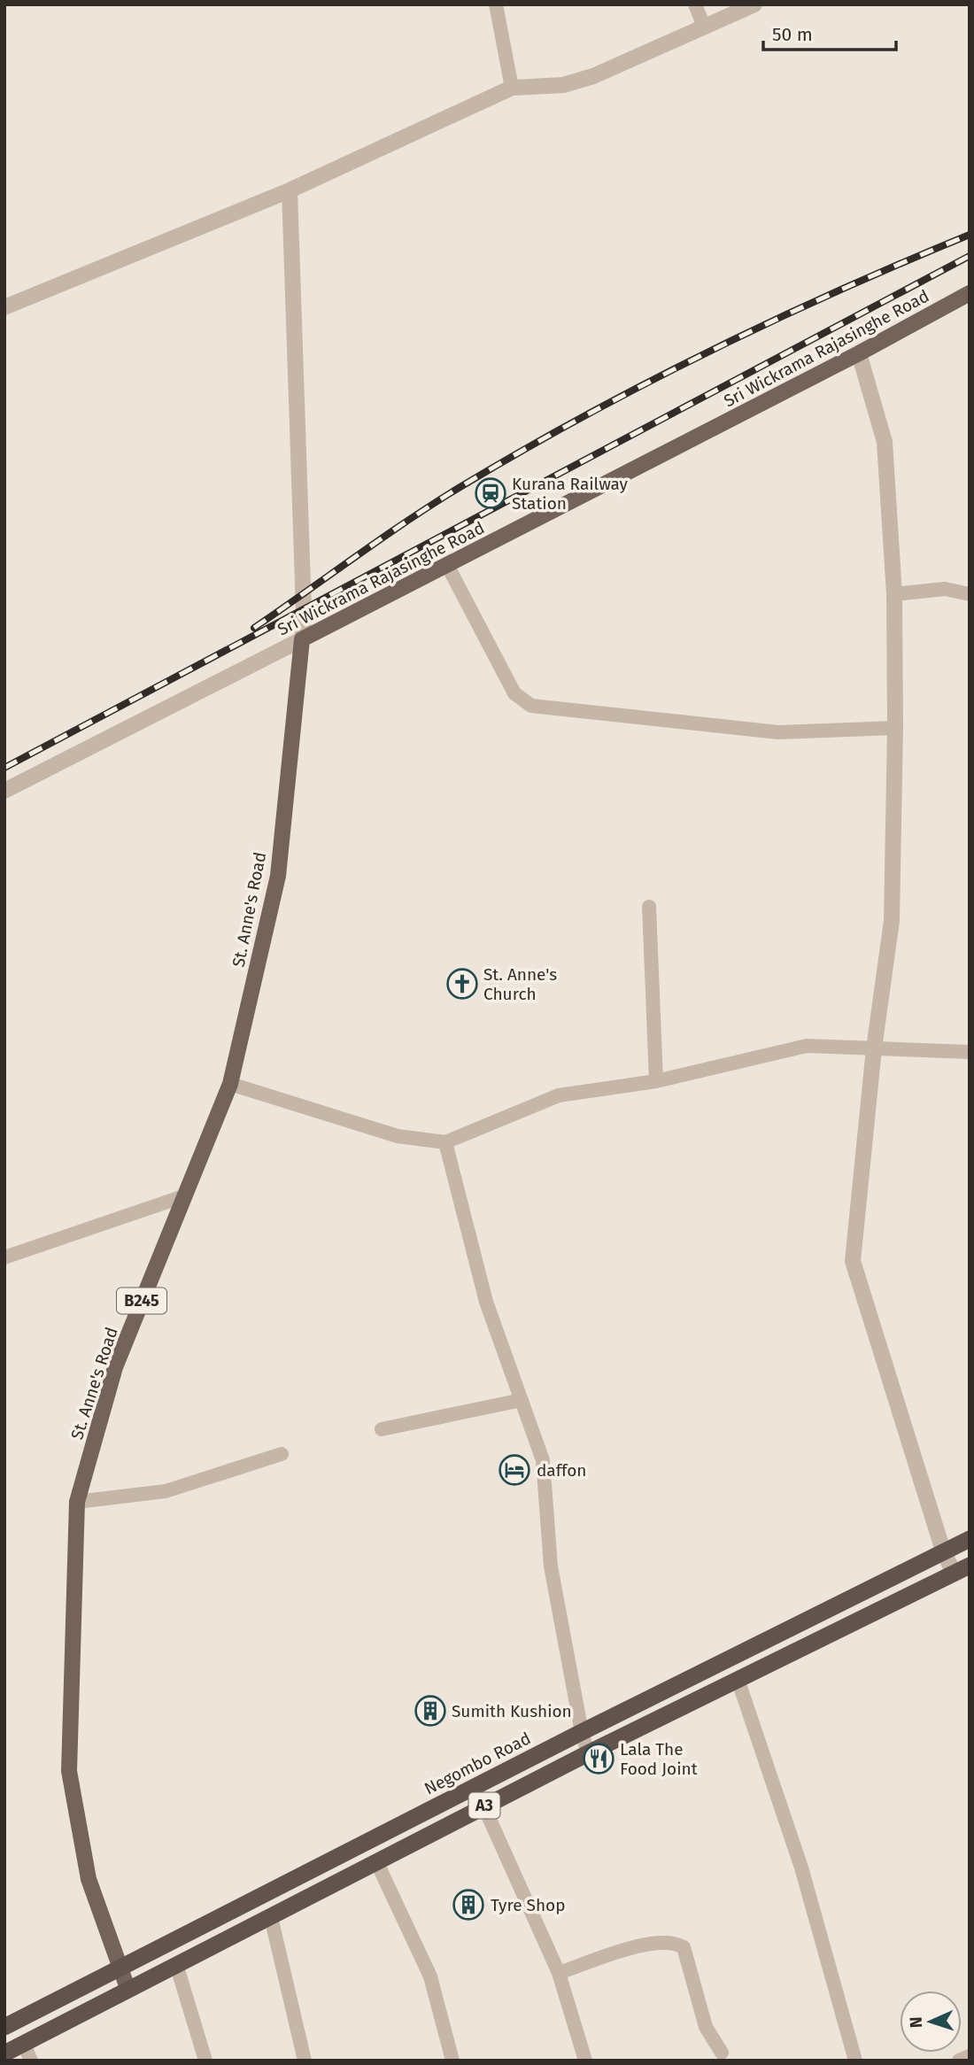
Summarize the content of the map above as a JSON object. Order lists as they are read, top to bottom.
{
  "streets": {
    "highway": ["Negombo Road", "A3"],
    "main road": ["Sri Wickrama Rajasinghe Road", "St. Anne's Road", "B245"]
  },
  "crossings": [
    ["Sri Wickrama Rajasinghe Road", "St. Anne's Road"],
    ["St. Anne's Road", "Negombo Road"],
    ["St. Anne's Road", "A3"]
  ],
  "places": {
    "station": ["Kurana Railway Station"],
    "church": ["St. Anne's Church"],
    "hotel": ["daffon"],
    "building": ["Sumith Kushion", "Tyre Shop"],
    "restaurant": ["Lala The Food Joint"]
  },
  "scale_bar": "50 m",
  "north": "left"
}
